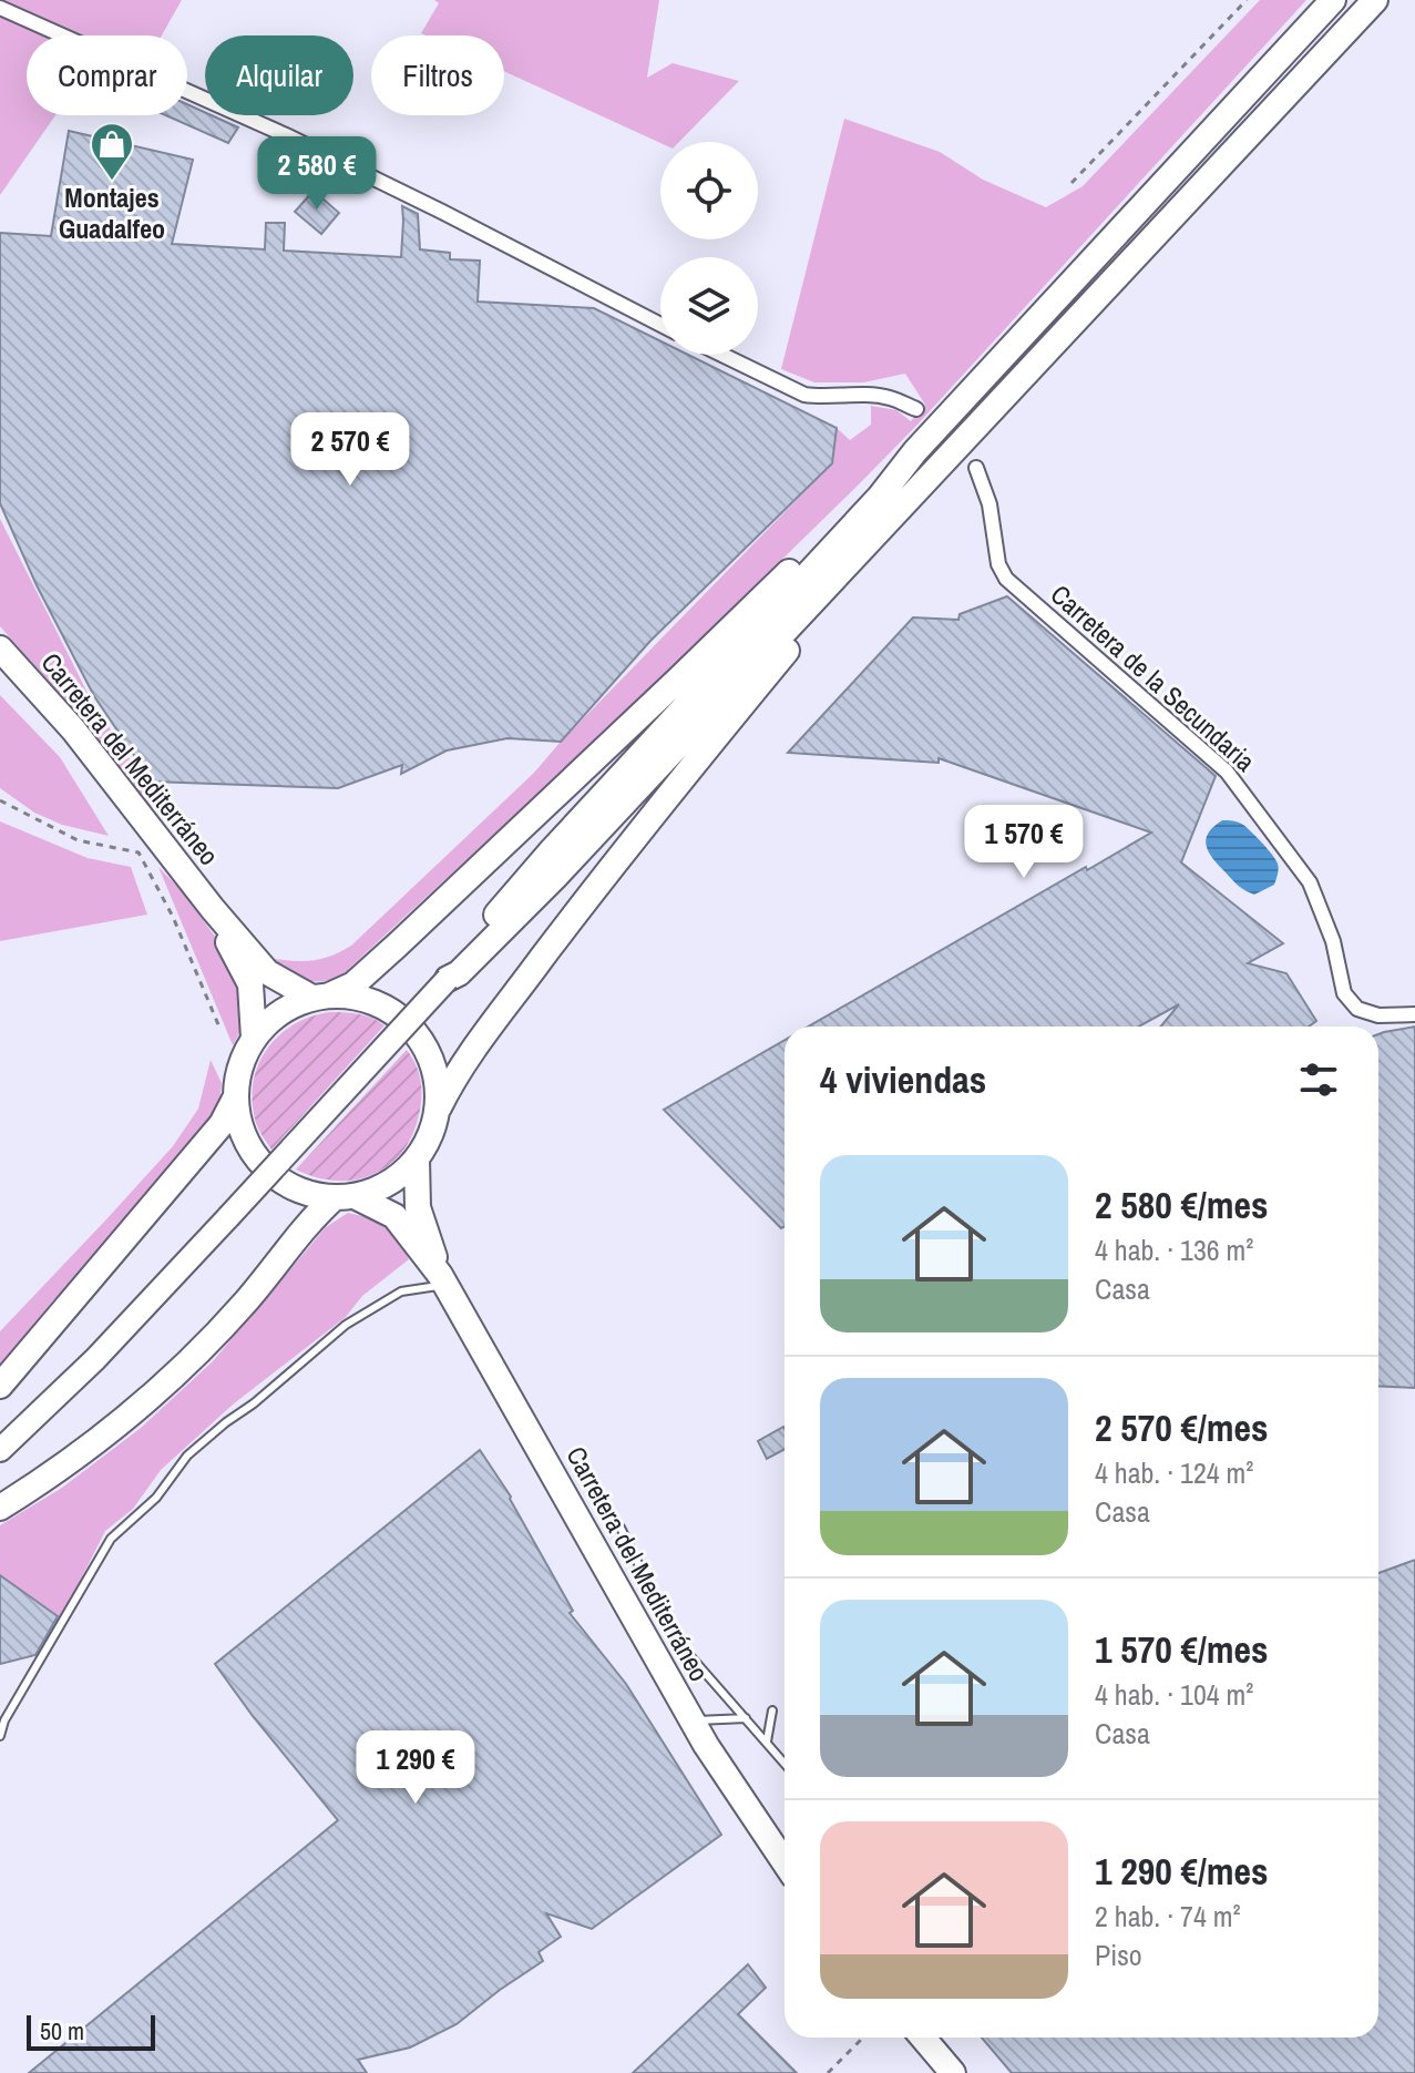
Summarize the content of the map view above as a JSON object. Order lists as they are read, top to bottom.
{
  "streets": {
    "highway": ["Carretera del Mediterráneo"],
    "street": ["Carretera de la Secundaria"]
  },
  "places": {
    "shop": ["Montajes Guadalfeo"]
  },
  "scale_bar": "50 m",
  "page": {
    "chip": ["Comprar", "Alquilar", "Filtros"],
    "price": [
      "2 580 €",
      "2 570 €",
      "1 570 €",
      "1 290 €"
    ],
    "heading": "4 viviendas",
    "list": [
      {
        "name": "2 580 €/mes",
        "note": "4 hab. · 136 m² · Casa"
      },
      {
        "name": "2 570 €/mes",
        "note": "4 hab. · 124 m² · Casa"
      },
      {
        "name": "1 570 €/mes",
        "note": "4 hab. · 104 m² · Casa"
      },
      {
        "name": "1 290 €/mes",
        "note": "2 hab. · 74 m² · Piso"
      }
    ],
    "scale": "50 m"
  }
}
